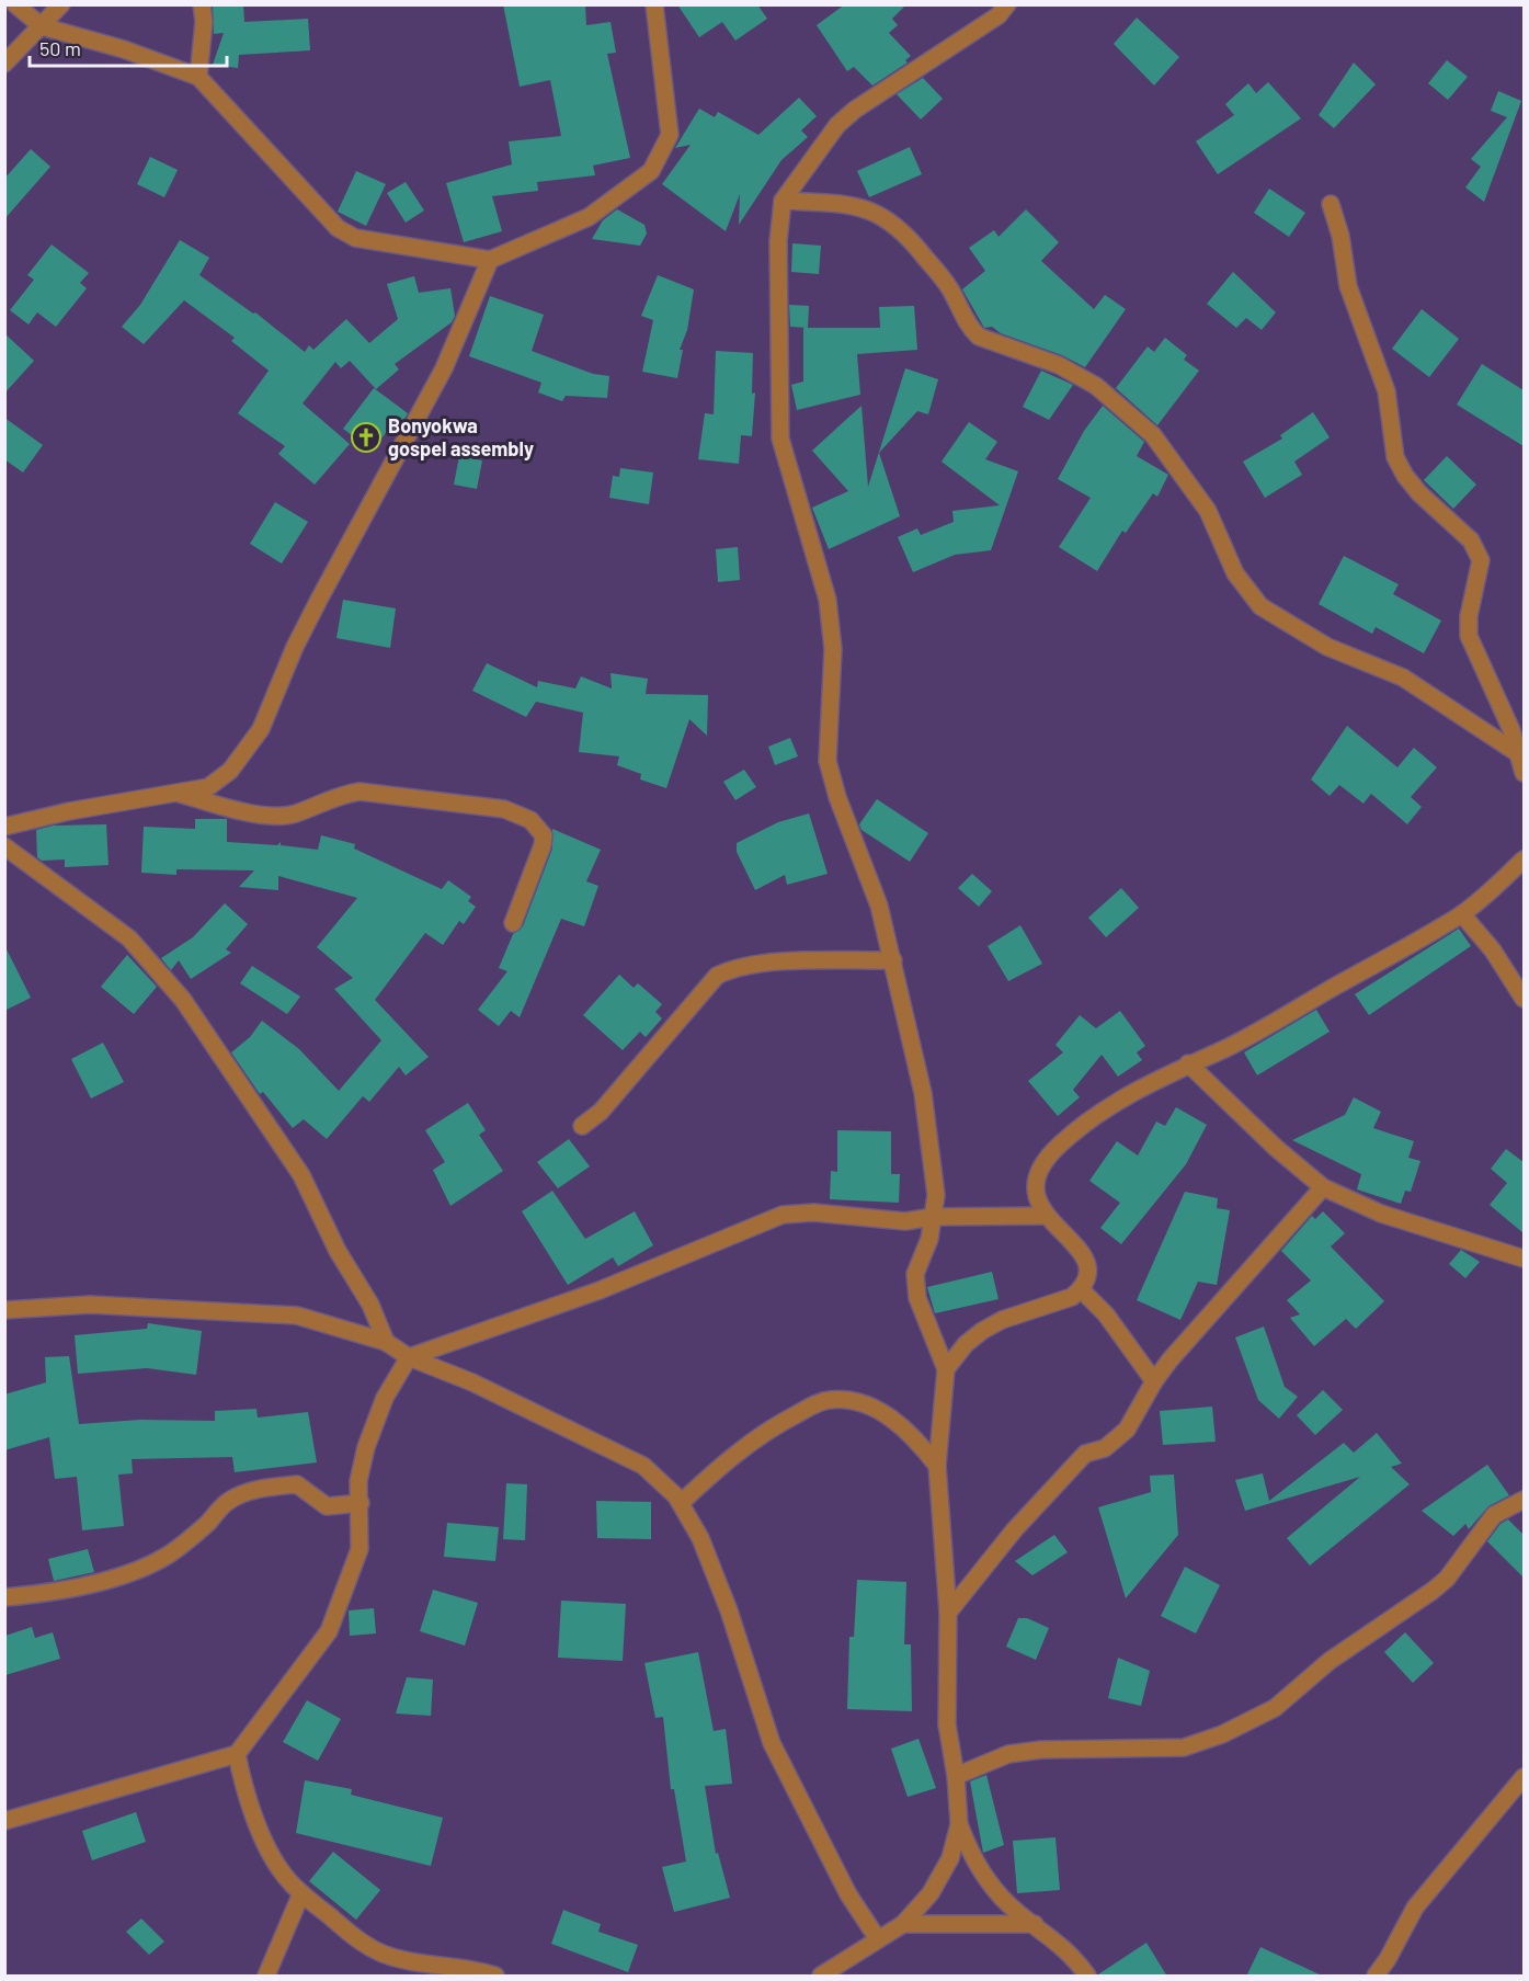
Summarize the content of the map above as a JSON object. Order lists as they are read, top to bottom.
{
  "places": {
    "church": ["Bonyokwa gospel assembly"]
  },
  "scale_bar": "50 m"
}
